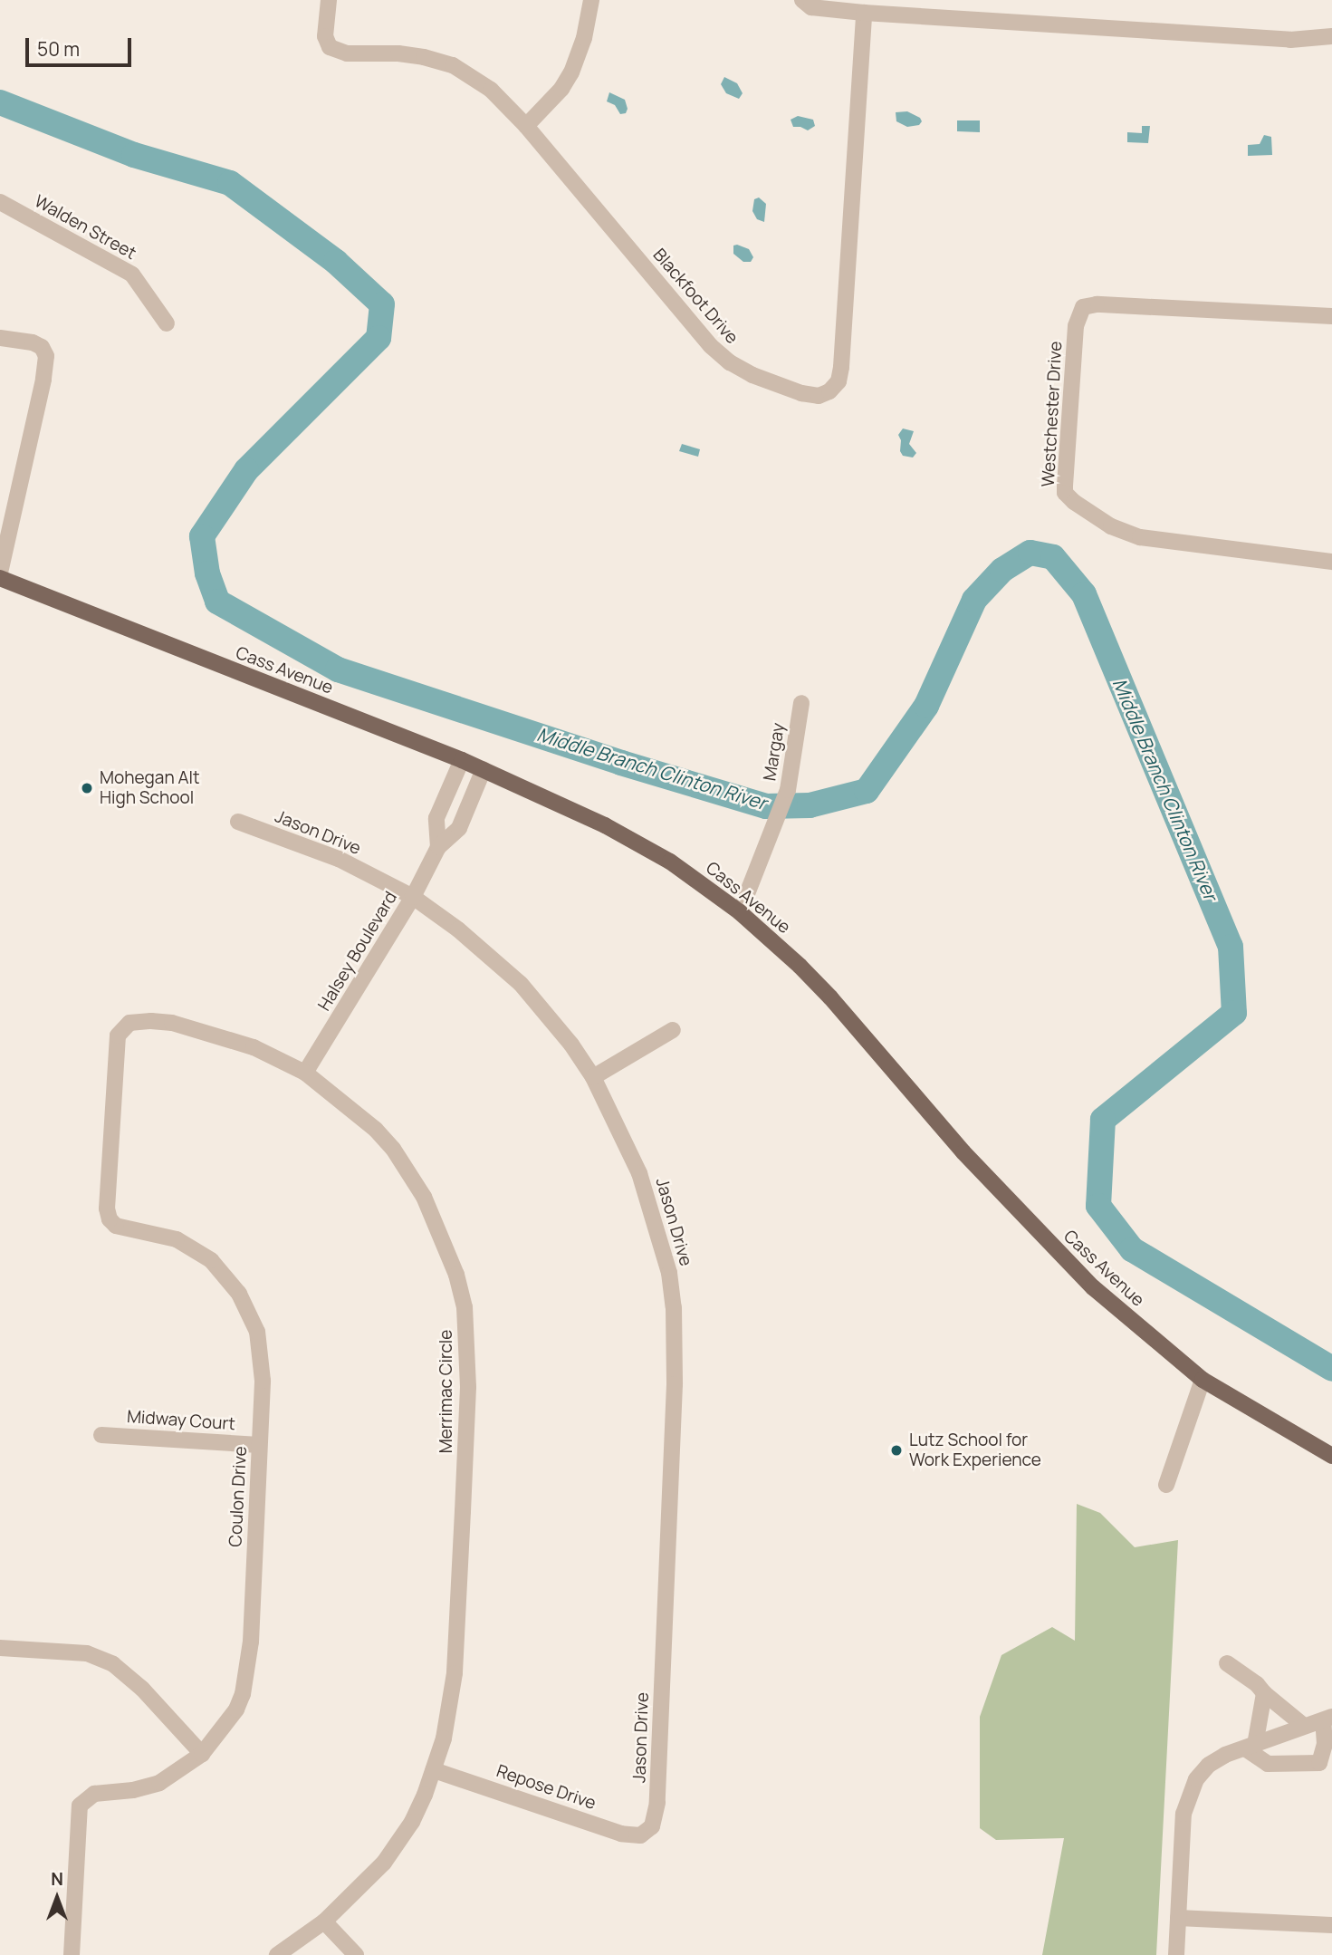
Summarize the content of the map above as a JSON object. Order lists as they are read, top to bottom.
{
  "streets": {
    "main road": ["Cass Avenue"],
    "street": [
      "Walden Street",
      "Blackfoot Drive",
      "Westchester Drive",
      "Margay",
      "Jason Drive",
      "Halsey Boulevard",
      "Merrimac Circle",
      "Midway Court",
      "Coulon Drive",
      "Repose Drive"
    ]
  },
  "crossings": [
    ["Cass Avenue", "Margay"],
    ["Cass Avenue", "Halsey Boulevard"],
    ["Jason Drive", "Halsey Boulevard"],
    ["Jason Drive", "Repose Drive"],
    ["Halsey Boulevard", "Merrimac Circle"],
    ["Merrimac Circle", "Coulon Drive"],
    ["Merrimac Circle", "Repose Drive"],
    ["Midway Court", "Coulon Drive"]
  ],
  "water": ["Middle Branch Clinton River"],
  "places": ["Mohegan Alt High School", "Lutz School for Work Experience"],
  "scale_bar": "50 m",
  "north": "top"
}
